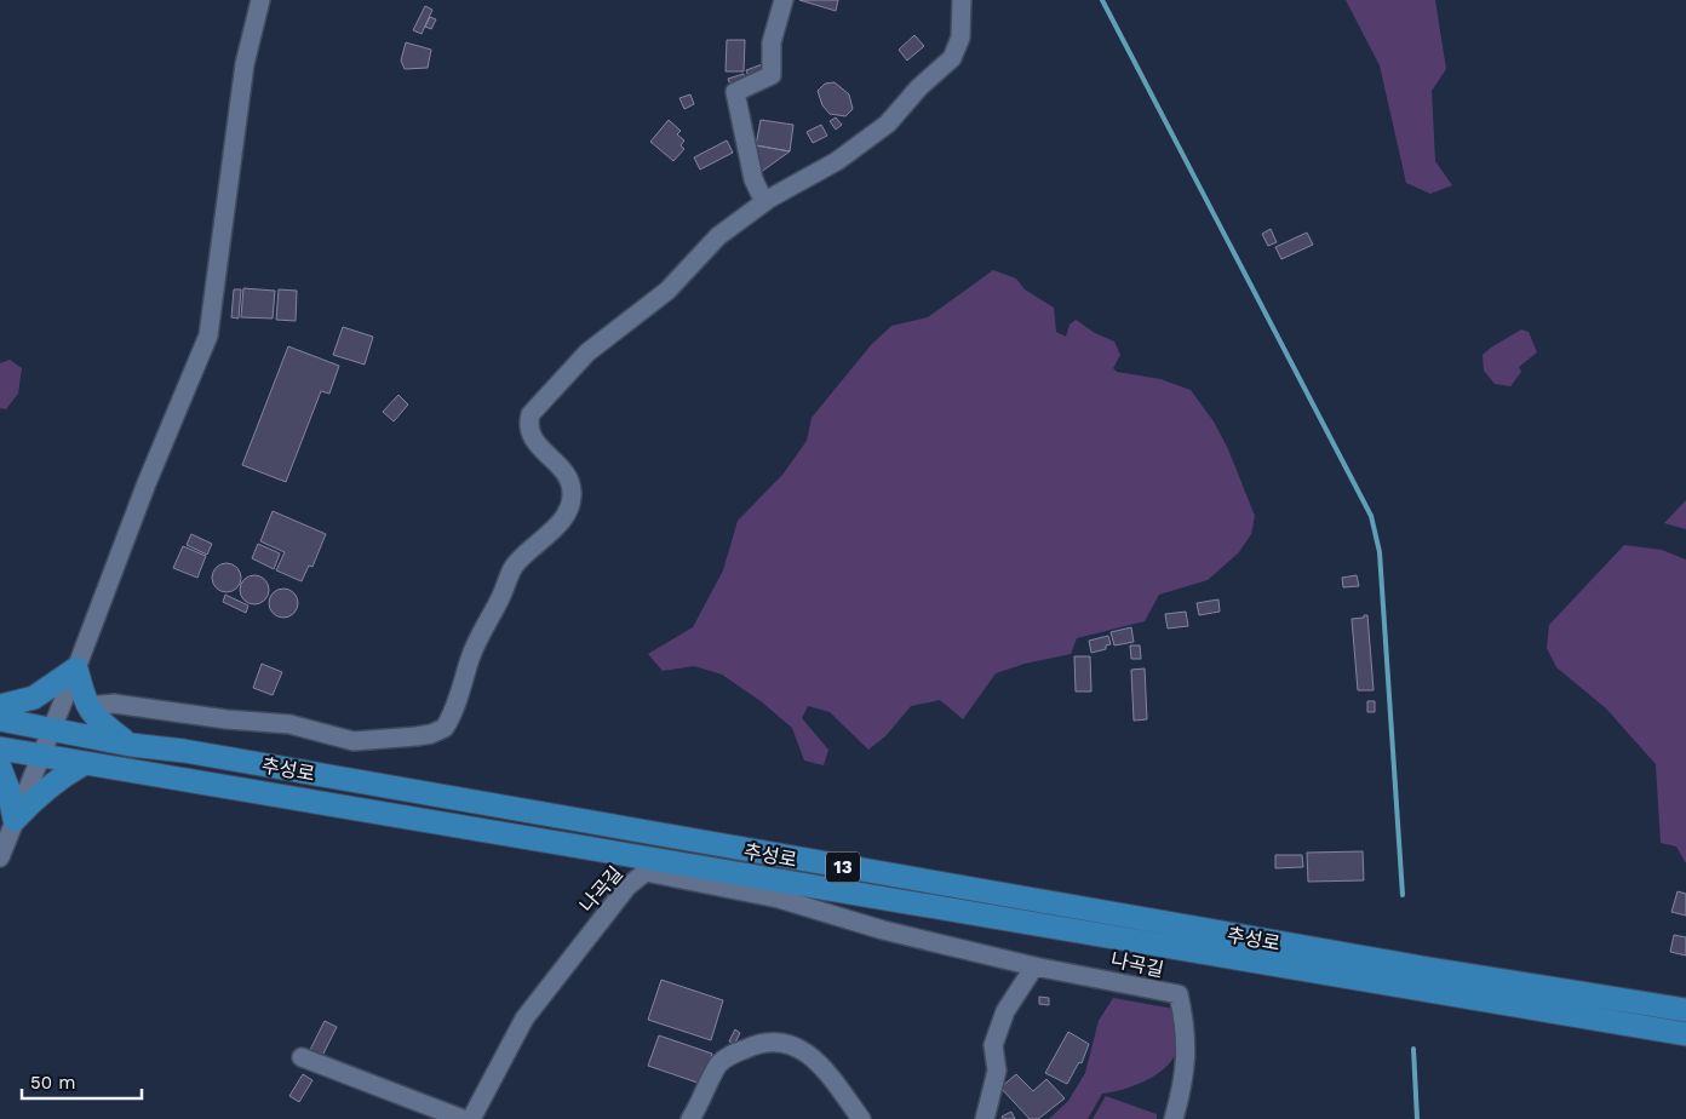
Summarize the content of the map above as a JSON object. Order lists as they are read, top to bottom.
{
  "streets": {
    "main road": ["추성로", "13"],
    "street": ["나곡길"]
  },
  "scale_bar": "50 m"
}
